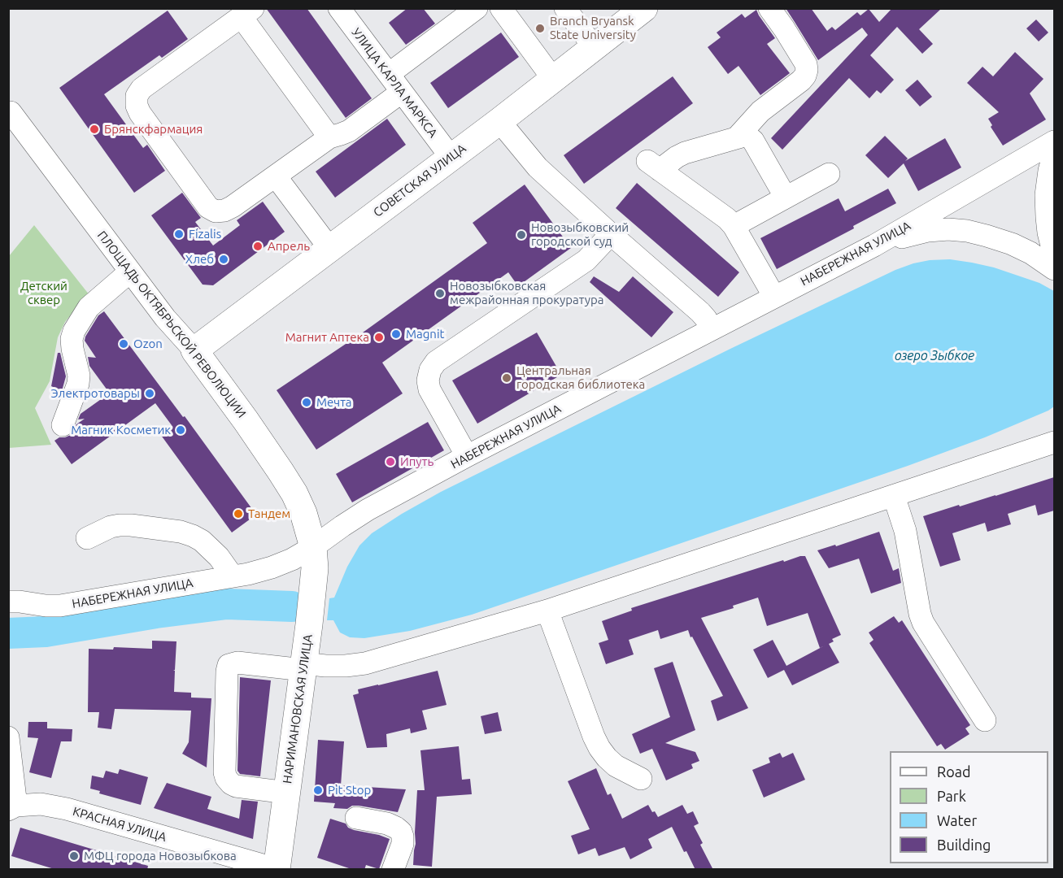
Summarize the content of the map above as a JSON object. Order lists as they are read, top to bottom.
{
  "streets": {
    "main road": ["СОВЕТСКАЯ УЛИЦА", "ПЛОЩАДЬ ОКТЯБРЬСКОЙ РЕВОЛЮЦИИ", "НАРИМАНОВСКАЯ УЛИЦА"],
    "street": ["УЛИЦА КАРЛА МАРКСА", "НАБЕРЕЖНАЯ УЛИЦА", "КРАСНАЯ УЛИЦА"]
  },
  "crossings": [
    ["УЛИЦА КАРЛА МАРКСА", "СОВЕТСКАЯ УЛИЦА"],
    ["СОВЕТСКАЯ УЛИЦА", "ПЛОЩАДЬ ОКТЯБРЬСКОЙ РЕВОЛЮЦИИ"],
    ["НАБЕРЕЖНАЯ УЛИЦА", "ПЛОЩАДЬ ОКТЯБРЬСКОЙ РЕВОЛЮЦИИ"],
    ["НАБЕРЕЖНАЯ УЛИЦА", "НАРИМАНОВСКАЯ УЛИЦА"],
    ["ПЛОЩАДЬ ОКТЯБРЬСКОЙ РЕВОЛЮЦИИ", "НАРИМАНОВСКАЯ УЛИЦА"],
    ["НАРИМАНОВСКАЯ УЛИЦА", "КРАСНАЯ УЛИЦА"]
  ],
  "water": ["озеро Зыбкое"],
  "parks": ["Детский сквер"],
  "places": [
    "Branch Bryansk State University",
    "Брянскфармация",
    "Fizalis",
    "Новозыбковский городской суд",
    "Апрель",
    "Хлеб",
    "Новозыбковская межрайонная прокуратура",
    "Magnit",
    "Магнит Аптека",
    "Ozon",
    "Центральная городская библиотека",
    "Электротовары",
    "Мечта",
    "Магник Косметик",
    "Ипуть",
    "Тандем",
    "Pit Stop",
    "МФЦ города Новозыбкова"
  ],
  "legend": [
    "Road",
    "Park",
    "Water",
    "Building"
  ]
}
